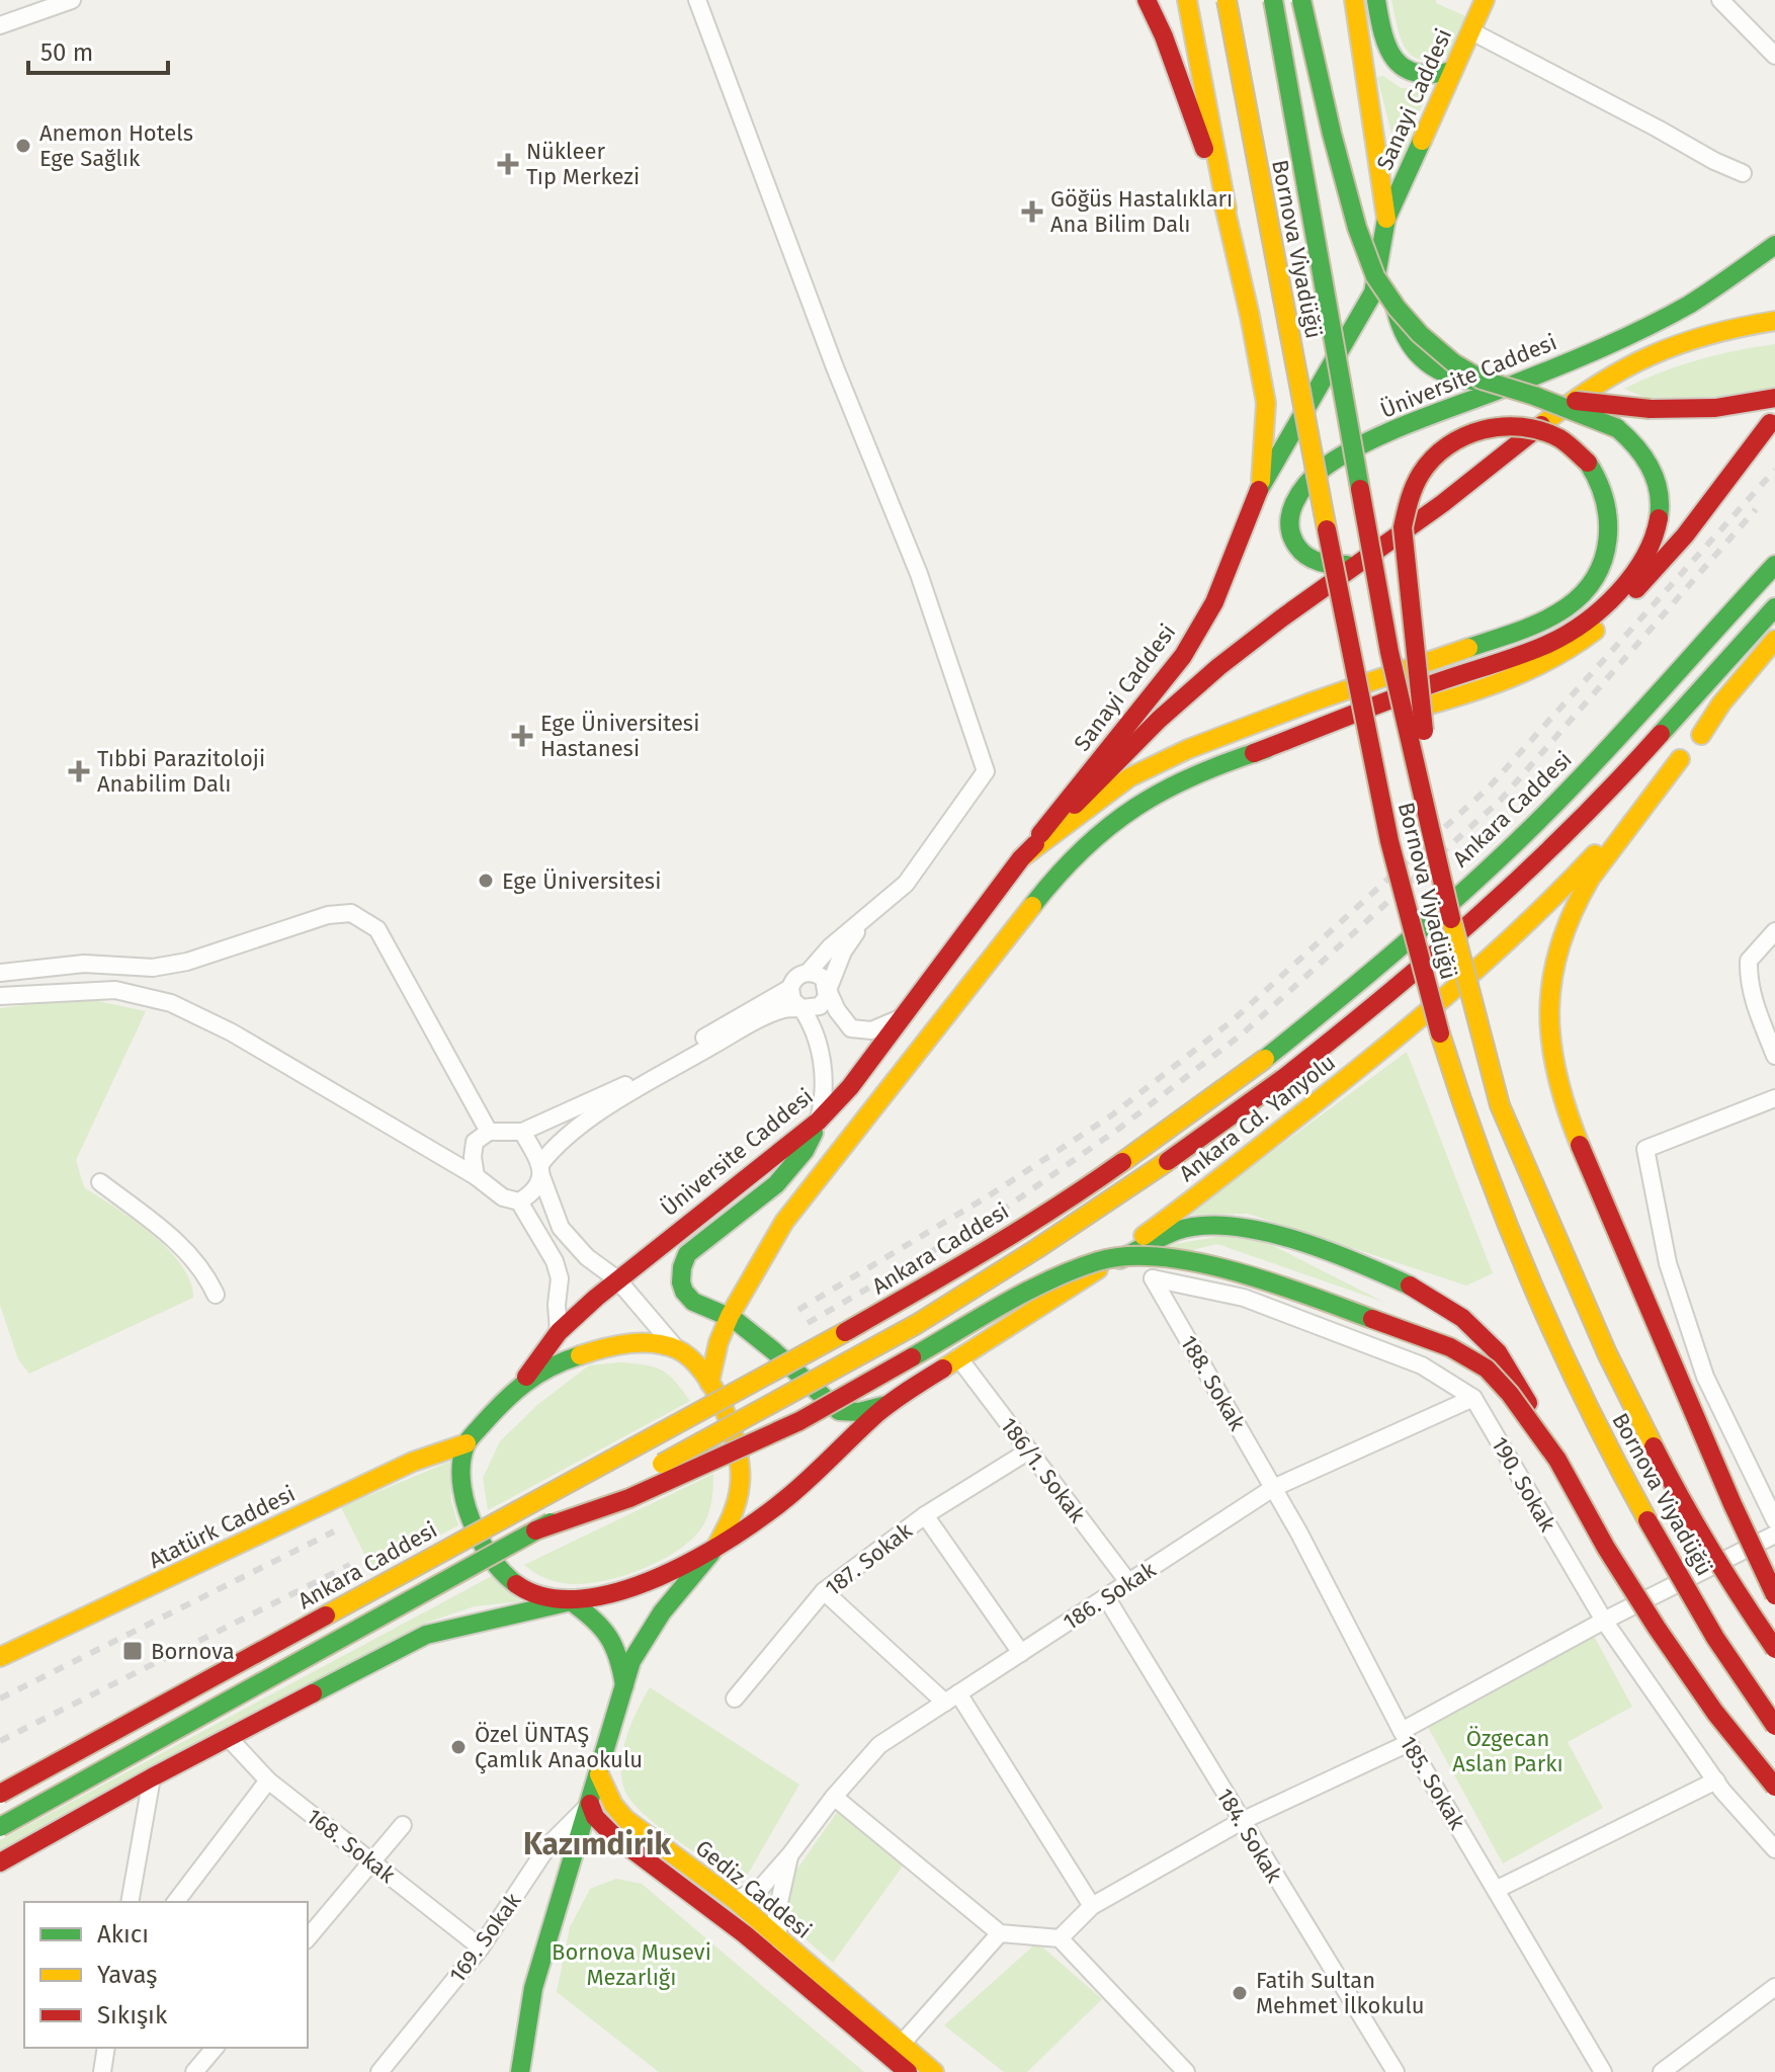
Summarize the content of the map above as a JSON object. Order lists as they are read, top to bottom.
{
  "streets": {
    "main road": [
      "Sanayi Caddesi",
      "Bornova Viyadüğü",
      "Üniversite Caddesi",
      "Ankara Caddesi",
      "Ankara Cd. Yanyolu",
      "Atatürk Caddesi",
      "Gediz Caddesi"
    ],
    "street": [
      "188. Sokak",
      "186/1. Sokak",
      "190. Sokak",
      "187. Sokak",
      "186. Sokak",
      "185. Sokak",
      "184. Sokak",
      "168. Sokak",
      "169. Sokak"
    ]
  },
  "crossings": [
    ["Sanayi Caddesi", "Üniversite Caddesi"],
    ["Üniversite Caddesi", "Ankara Cd. Yanyolu"],
    ["Üniversite Caddesi", "Atatürk Caddesi"],
    ["Ankara Cd. Yanyolu", "186/1. Sokak"],
    ["Ankara Cd. Yanyolu", "Atatürk Caddesi"],
    ["188. Sokak", "190. Sokak"],
    ["188. Sokak", "186. Sokak"],
    ["188. Sokak", "185. Sokak"],
    ["186/1. Sokak", "187. Sokak"],
    ["186/1. Sokak", "186. Sokak"],
    ["190. Sokak", "186. Sokak"],
    ["186. Sokak", "185. Sokak"],
    ["186. Sokak", "184. Sokak"],
    ["186. Sokak", "Gediz Caddesi"],
    ["168. Sokak", "169. Sokak"],
    ["Gediz Caddesi", "169. Sokak"]
  ],
  "districts": ["Kazımdirik"],
  "parks": ["Özgecan Aslan Parkı", "Bornova Musevi Mezarlığı"],
  "places": {
    "other": [
      "Anemon Hotels Ege Sağlık",
      "Ege Üniversitesi",
      "Özel ÜNTAŞ Çamlık Anaokulu",
      "Fatih Sultan Mehmet İlkokulu"
    ],
    "health": [
      "Nükleer Tıp Merkezi",
      "Göğüs Hastalıkları Ana Bilim Dalı",
      "Ege Üniversitesi Hastanesi",
      "Tıbbi Parazitoloji Anabilim Dalı"
    ],
    "transit": ["Bornova"]
  },
  "legend": ["Akıcı", "Yavaş", "Sıkışık"],
  "scale_bar": "50 m"
}
